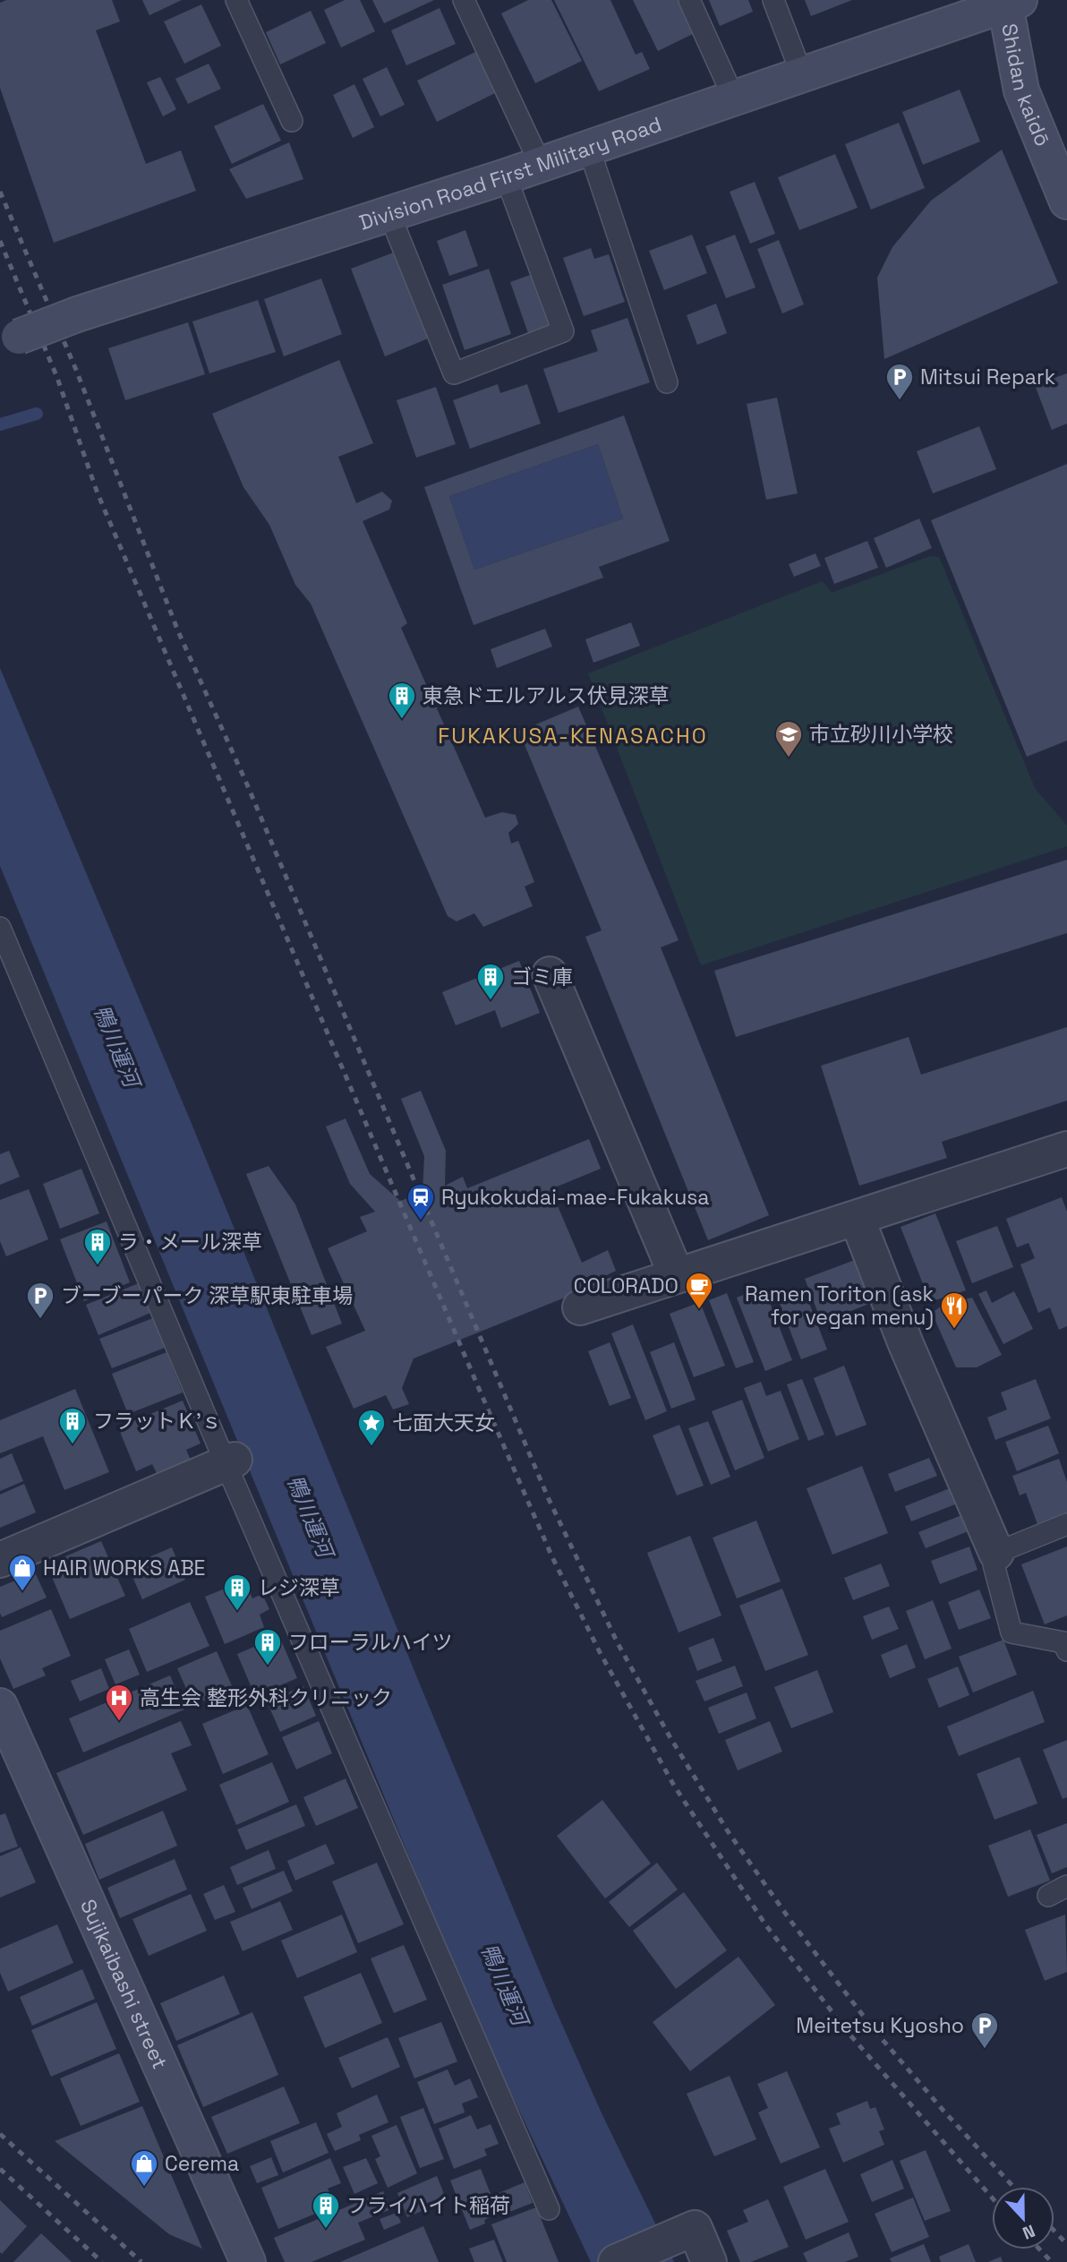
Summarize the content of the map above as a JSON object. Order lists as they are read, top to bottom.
{
  "streets": {
    "main road": ["Shidan kaidō", "Division Road First Military Road", "Sujikaibashi street"]
  },
  "crossings": [
    ["Shidan kaidō", "Division Road First Military Road"]
  ],
  "districts": ["FUKAKUSA-KENASACHO"],
  "water": ["鴨川運河"],
  "places": {
    "parking": ["Mitsui Repark", "ブーブーパーク 深草駅東駐車場", "Meitetsu Kyosho"],
    "building": [
      "東急ドエルアルス伏見深草",
      "ゴミ庫",
      "ラ・メール深草",
      "フラットＫ’ｓ",
      "レジ深草",
      "フローラルハイツ",
      "フライハイト稲荷"
    ],
    "school or university": ["市立砂川小学校"],
    "station": ["Ryukokudai-mae-Fukakusa"],
    "cafe": ["COLORADO"],
    "restaurant": ["Ramen Toriton (ask for vegan menu)"],
    "place": ["七面大天女"],
    "shop": ["HAIR WORKS ABE", "Cerema"],
    "hospital": ["高生会 整形外科クリニック"]
  },
  "north": "bottom"
}
